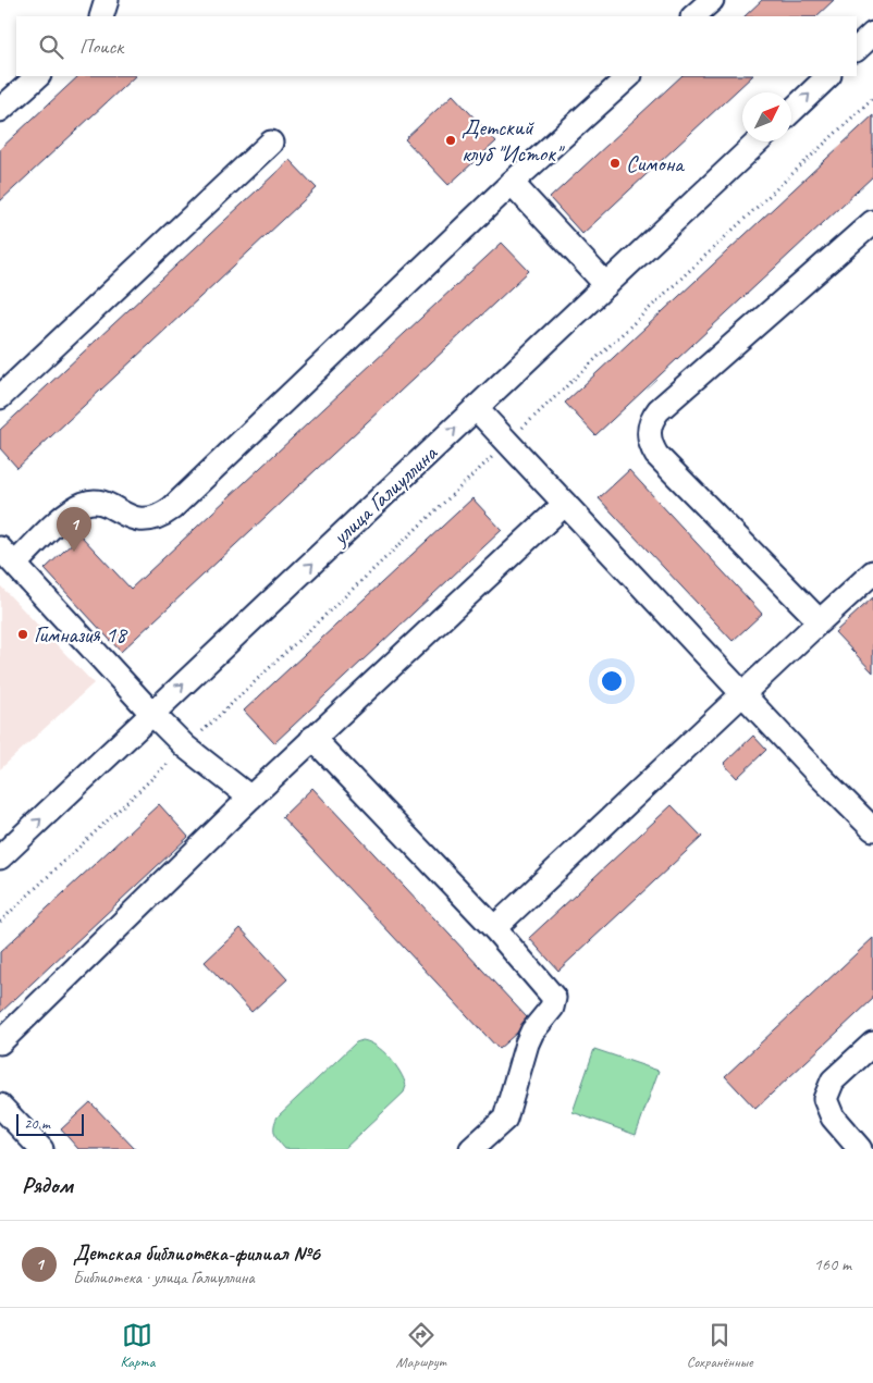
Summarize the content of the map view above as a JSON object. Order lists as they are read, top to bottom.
{
  "streets": {
    "street": ["улица Галиуллина"]
  },
  "places": ["Детский клуб \"Исток\"", "Симона", "Гимназия 18"],
  "scale_bar": "20 m",
  "north": "top right",
  "page": {
    "search": "Поиск",
    "pins": "1",
    "scale": "20 m",
    "heading": "Рядом",
    "list": [
      {
        "mark": "1",
        "name": "Детская библиотека-филиал №6",
        "note": "Библиотека · улица Галиуллина",
        "value": "160 m"
      }
    ],
    "nav": ["Карта", "Маршрут", "Сохранённые"]
  }
}
